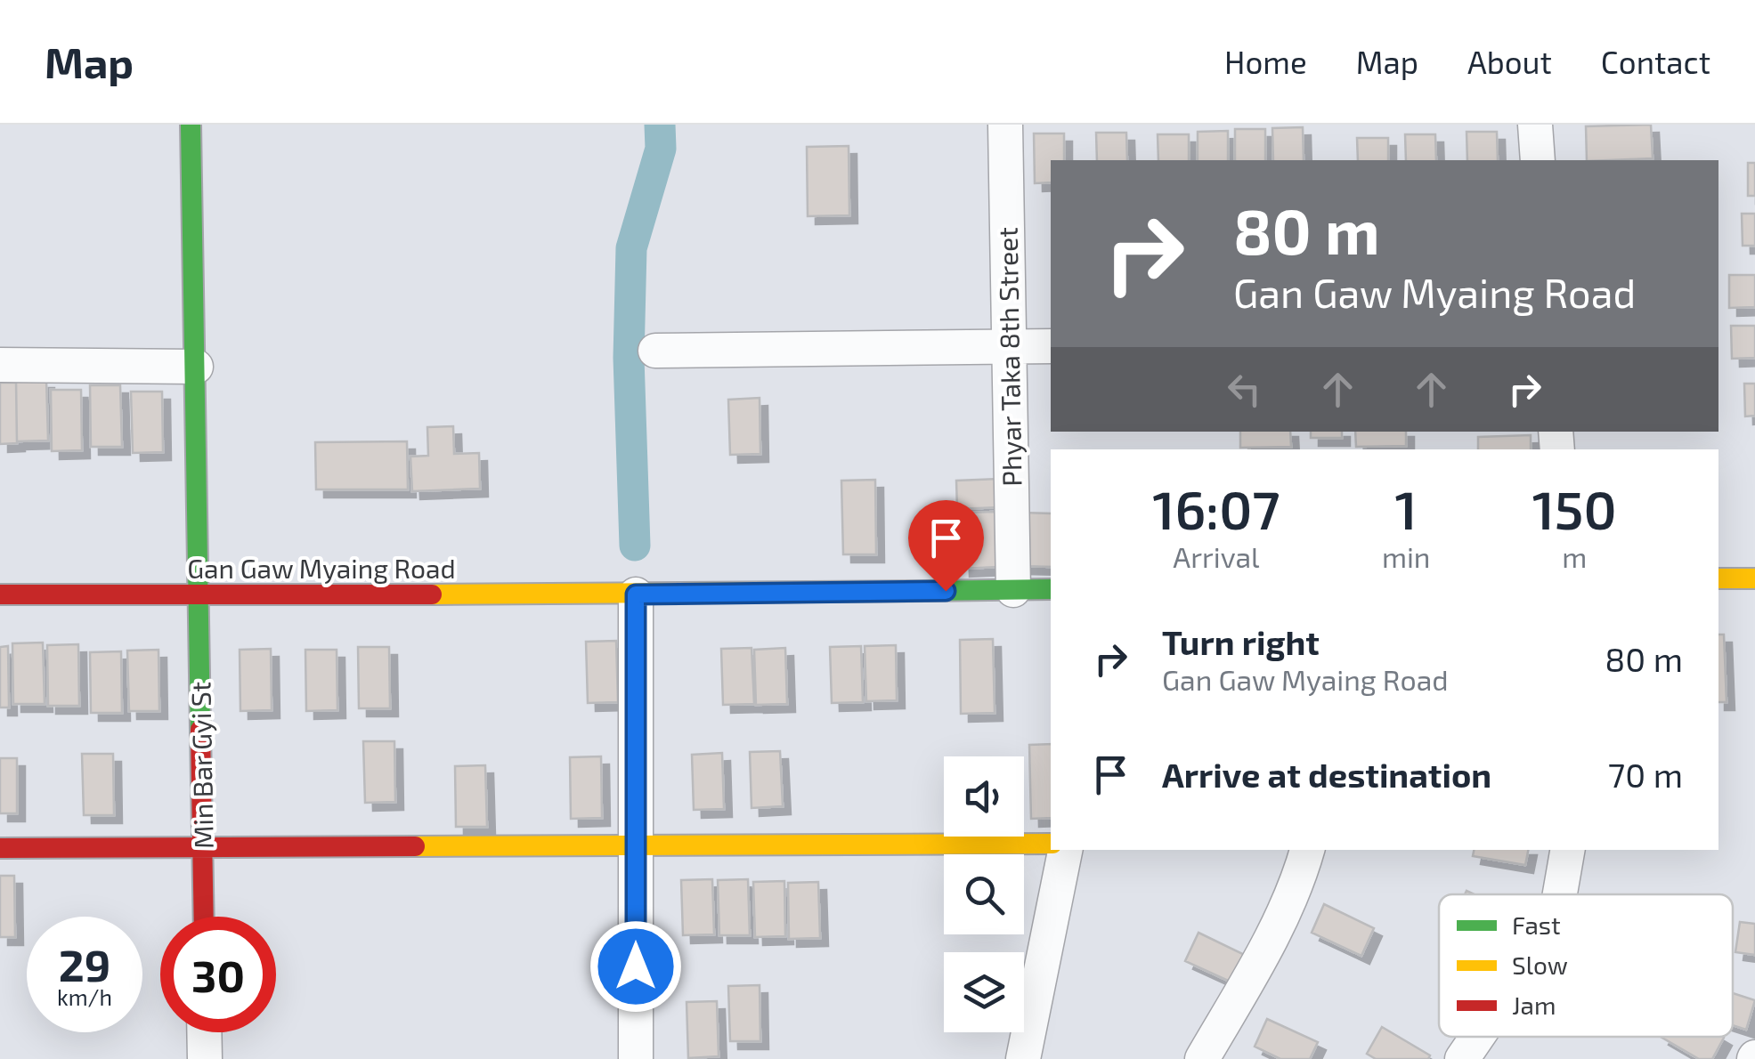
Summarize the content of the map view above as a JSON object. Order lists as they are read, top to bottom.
{
  "streets": {
    "street": ["Phyar Taka 8th Street", "Gan Gaw Myaing Road", "Min Bar Gyi St"]
  },
  "crossings": [
    ["Phyar Taka 8th Street", "Gan Gaw Myaing Road"],
    ["Gan Gaw Myaing Road", "Min Bar Gyi St"]
  ],
  "legend": ["Fast", "Slow", "Jam"],
  "page": {
    "header": "Map",
    "nav": [
      "Home",
      "Map",
      "About",
      "Contact"
    ],
    "turn": ["80 m", "Gan Gaw Myaing Road"],
    "eta": [
      "16:07",
      "Arrival",
      "1",
      "min",
      "150",
      "m"
    ],
    "list": [
      {
        "name": "Turn right",
        "note": "Gan Gaw Myaing Road",
        "value": "80 m"
      },
      {
        "name": "Arrive at destination",
        "value": "70 m"
      }
    ],
    "speed": "29 km/h",
    "limit": "30"
  }
}
